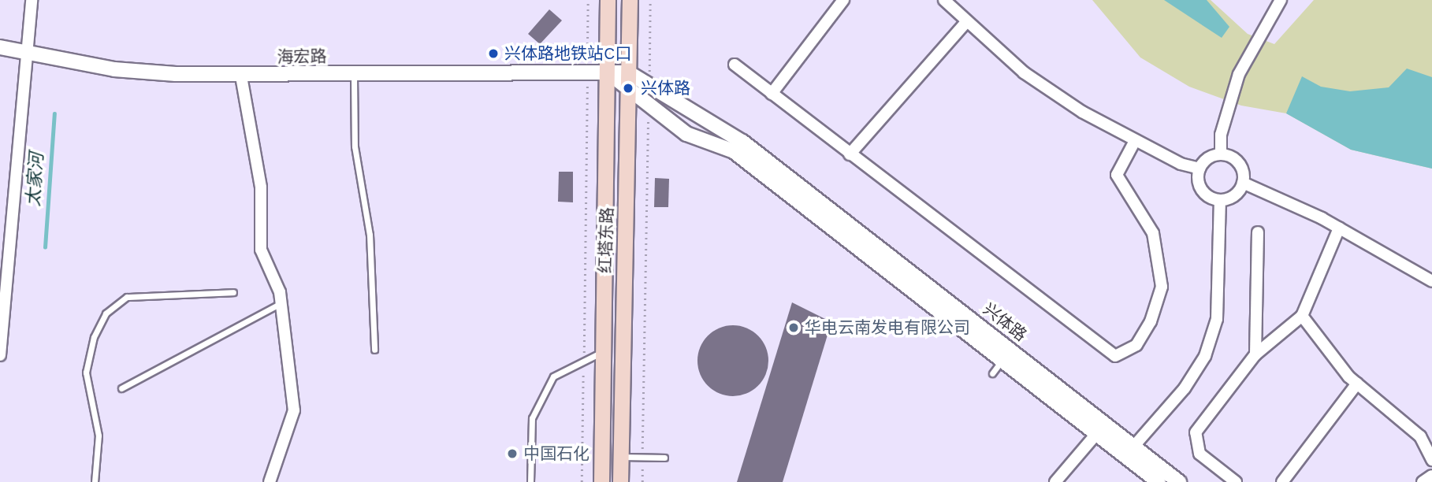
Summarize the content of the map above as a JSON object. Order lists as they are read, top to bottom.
{
  "streets": {
    "main road": ["红塔东路"],
    "street": ["海宏路", "兴体路"]
  },
  "crossings": [
    ["海宏路", "红塔东路"],
    ["海宏路", "兴体路"],
    ["红塔东路", "兴体路"]
  ],
  "water": ["太家河"],
  "places": [
    "兴体路地铁站C口",
    "兴体路",
    "华电云南发电有限公司",
    "中国石化"
  ]
}
